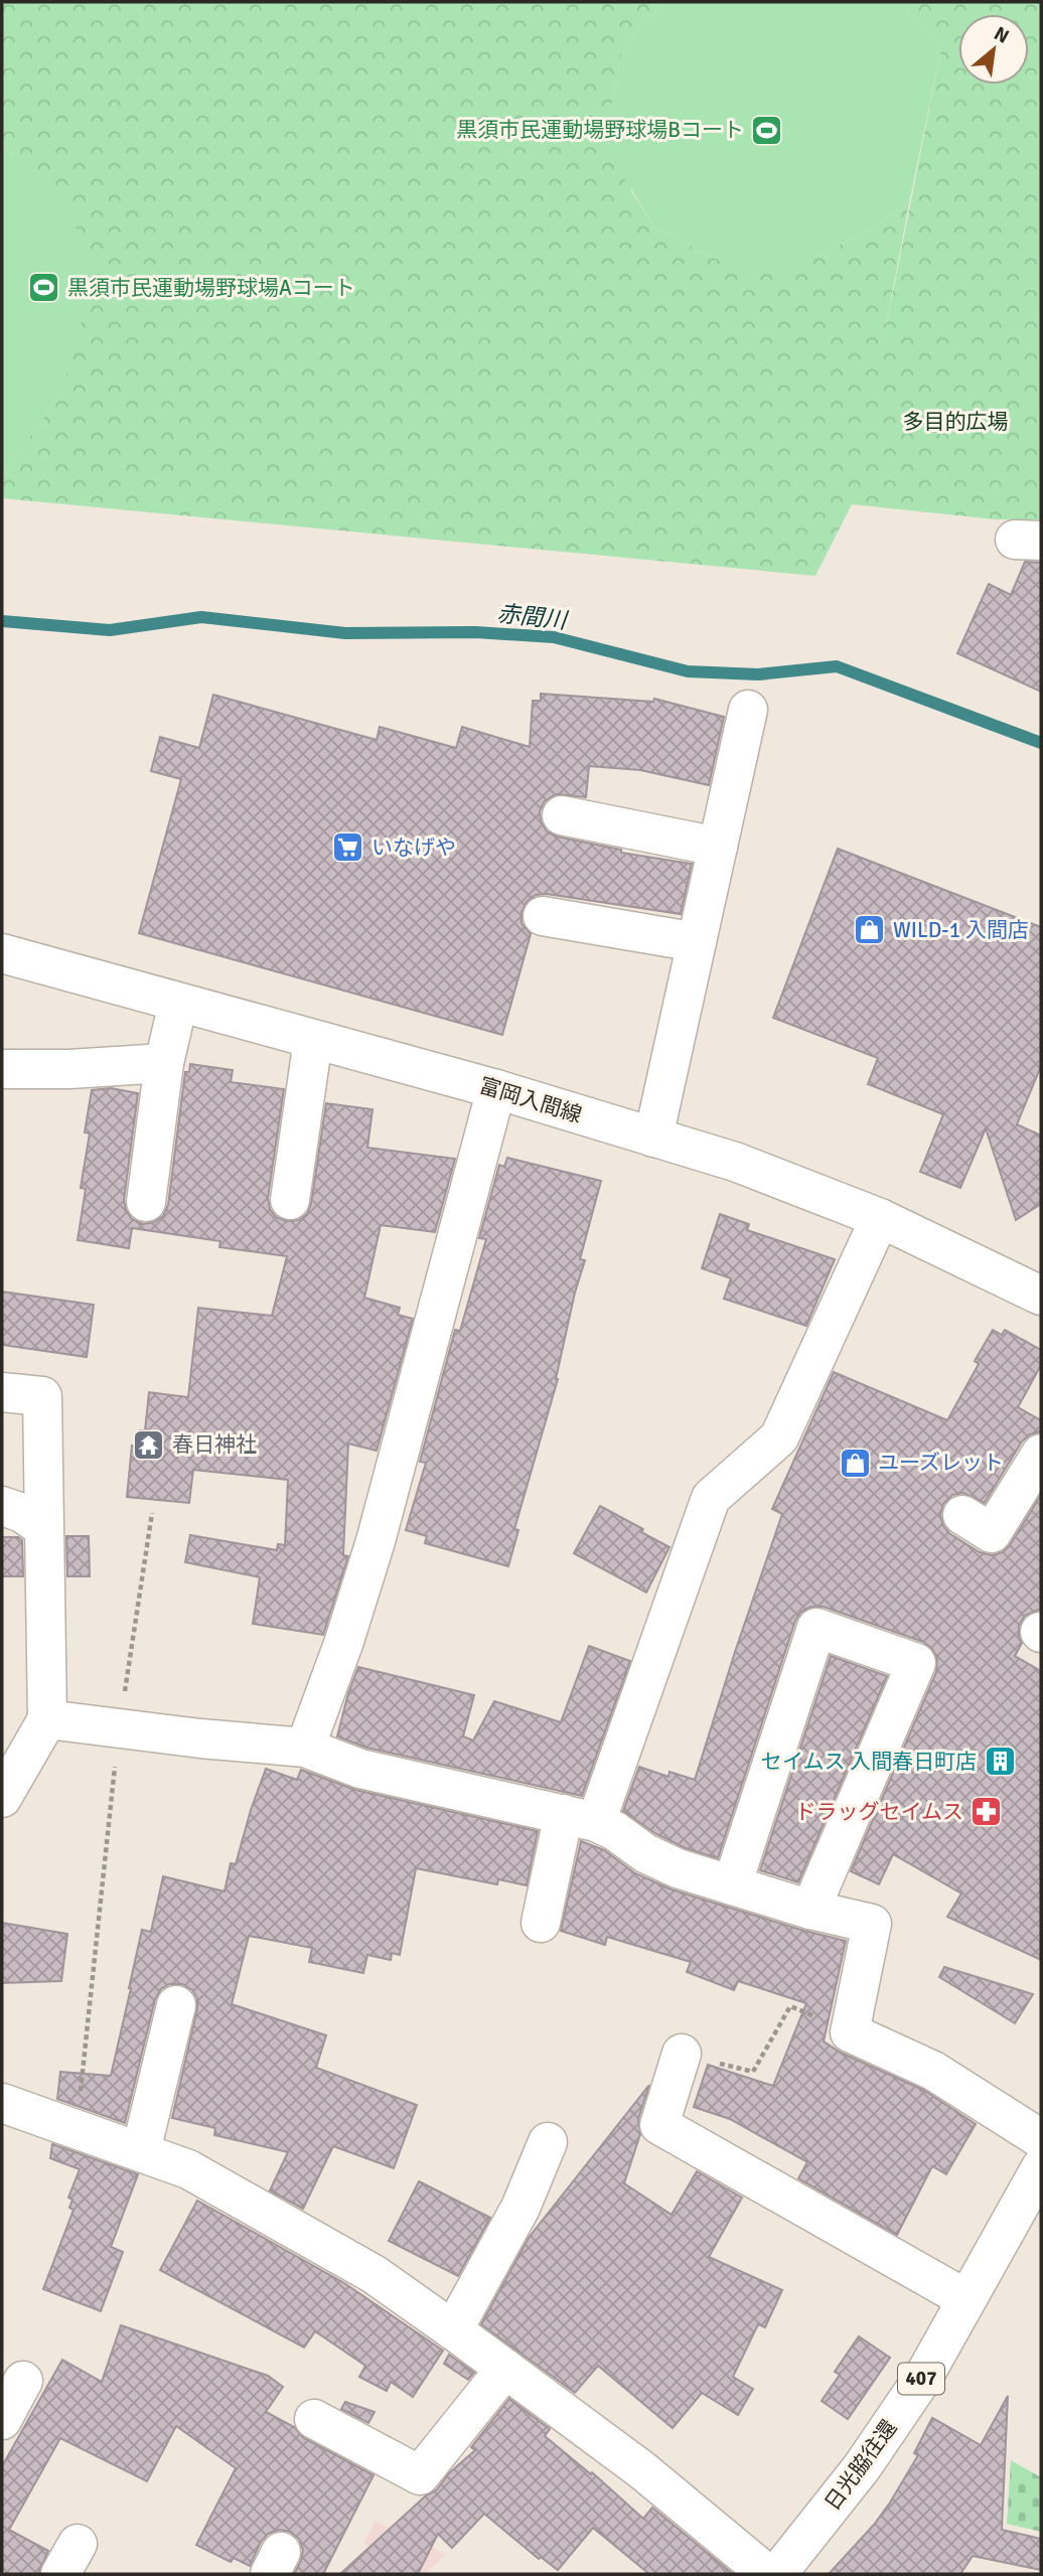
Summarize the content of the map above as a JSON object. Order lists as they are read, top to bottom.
{
  "streets": {
    "main road": ["富岡入間線", "407", "日光脇往還"]
  },
  "water": ["赤間川"],
  "parks": ["多目的広場"],
  "places": {
    "sports": ["黒須市民運動場野球場Bコート", "黒須市民運動場野球場Aコート"],
    "supermarket": ["いなげや"],
    "shop": ["WILD-1 入間店", "ユーズレット"],
    "temple": ["春日神社"],
    "building": ["セイムス 入間春日町店"],
    "pharmacy": ["ドラッグセイムス"]
  },
  "north": "top right"
}
